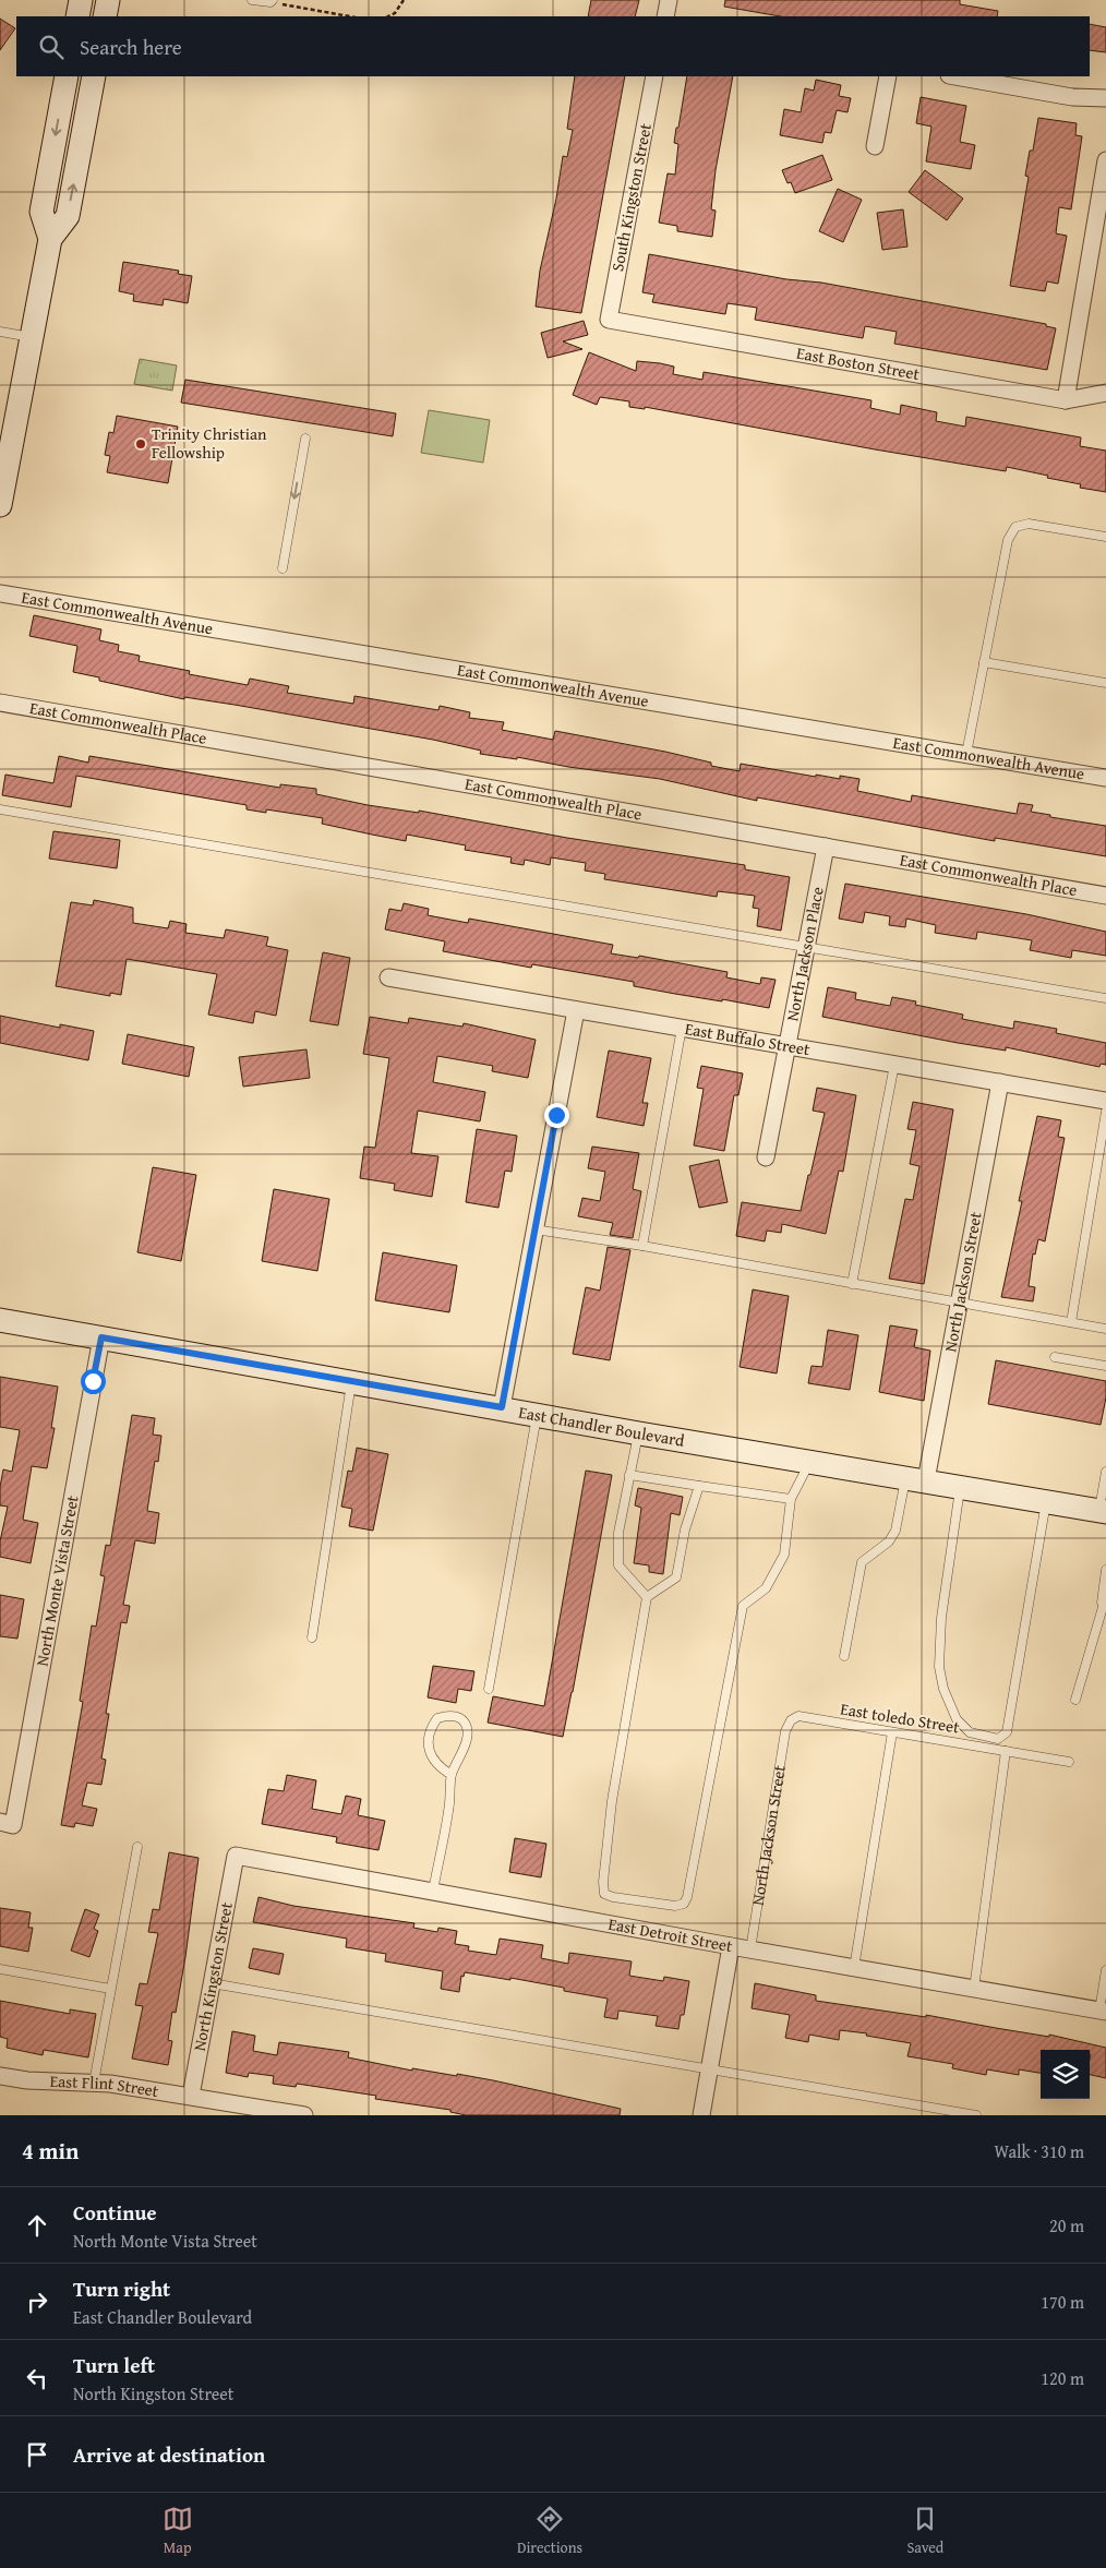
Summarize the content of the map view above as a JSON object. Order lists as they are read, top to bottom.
{
  "streets": {
    "main road": ["East Chandler Boulevard"],
    "street": [
      "South Kingston Street",
      "East Boston Street",
      "East Commonwealth Avenue",
      "East Commonwealth Place",
      "North Jackson Place",
      "East Buffalo Street",
      "North Jackson Street",
      "North Monte Vista Street",
      "East Detroit Street",
      "North Kingston Street",
      "East Flint Street"
    ],
    "lane": ["East toledo Street"]
  },
  "crossings": [
    ["South Kingston Street", "East Boston Street"],
    ["East Commonwealth Place", "North Jackson Place"],
    ["North Jackson Place", "East Buffalo Street"],
    ["East Buffalo Street", "North Jackson Street"],
    ["North Jackson Street", "East Chandler Boulevard"],
    ["North Jackson Street", "East toledo Street"],
    ["North Jackson Street", "East Detroit Street"],
    ["East Chandler Boulevard", "North Monte Vista Street"],
    ["East Detroit Street", "North Kingston Street"],
    ["North Kingston Street", "East Flint Street"]
  ],
  "places": ["Trinity Christian Fellowship"],
  "page": {
    "search": "Search here",
    "heading": ["4 min", "Walk · 310 m"],
    "list": [
      ["Continue", "North Monte Vista Street", "20 m"],
      ["Turn right", "East Chandler Boulevard", "170 m"],
      ["Turn left", "North Kingston Street", "120 m"],
      "Arrive at destination"
    ],
    "nav": ["Map", "Directions", "Saved"]
  }
}
